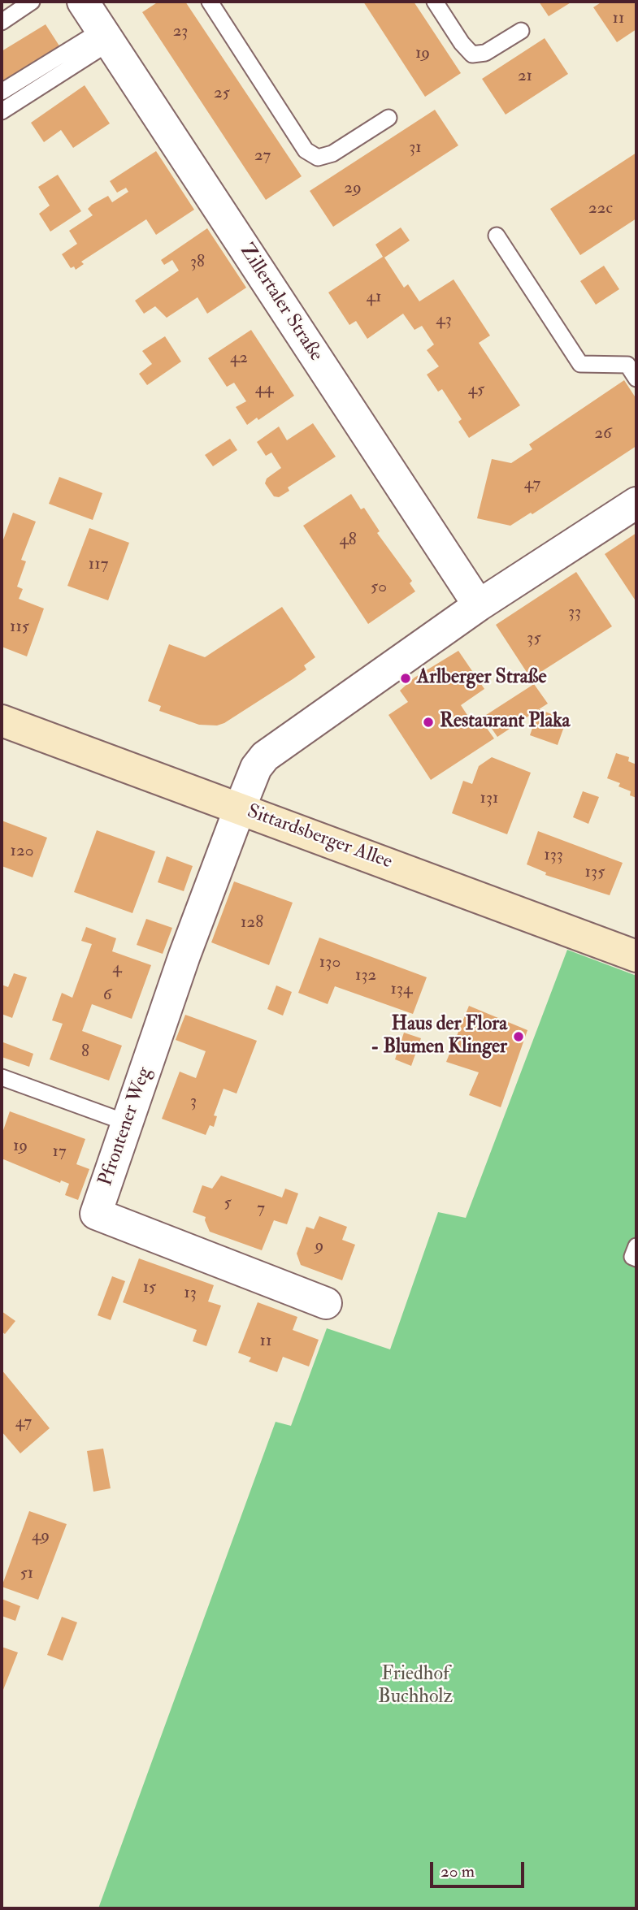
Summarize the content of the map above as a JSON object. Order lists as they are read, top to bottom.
{
  "streets": {
    "main road": ["Sittardsberger Allee"],
    "street": ["Zillertaler Straße", "Pfrontener Weg"]
  },
  "crossings": [
    ["Sittardsberger Allee", "Pfrontener Weg"]
  ],
  "parks": ["Friedhof Buchholz"],
  "places": ["Arlberger Straße", "Restaurant Plaka", "Haus der Flora - Blumen Klinger"],
  "house_numbers": [
    "11",
    "23",
    "19",
    "21",
    "25",
    "31",
    "27",
    "29",
    "22c",
    "38",
    "41",
    "43",
    "42",
    "44",
    "45",
    "26",
    "47",
    "48",
    "117",
    "50",
    "33",
    "115",
    "35",
    "131",
    "120",
    "133",
    "135",
    "128",
    "130",
    "4",
    "132",
    "134",
    "6",
    "8",
    "3",
    "19",
    "17",
    "5",
    "7",
    "9",
    "15",
    "13",
    "11",
    "47",
    "49",
    "51"
  ],
  "scale_bar": "20 m"
}
